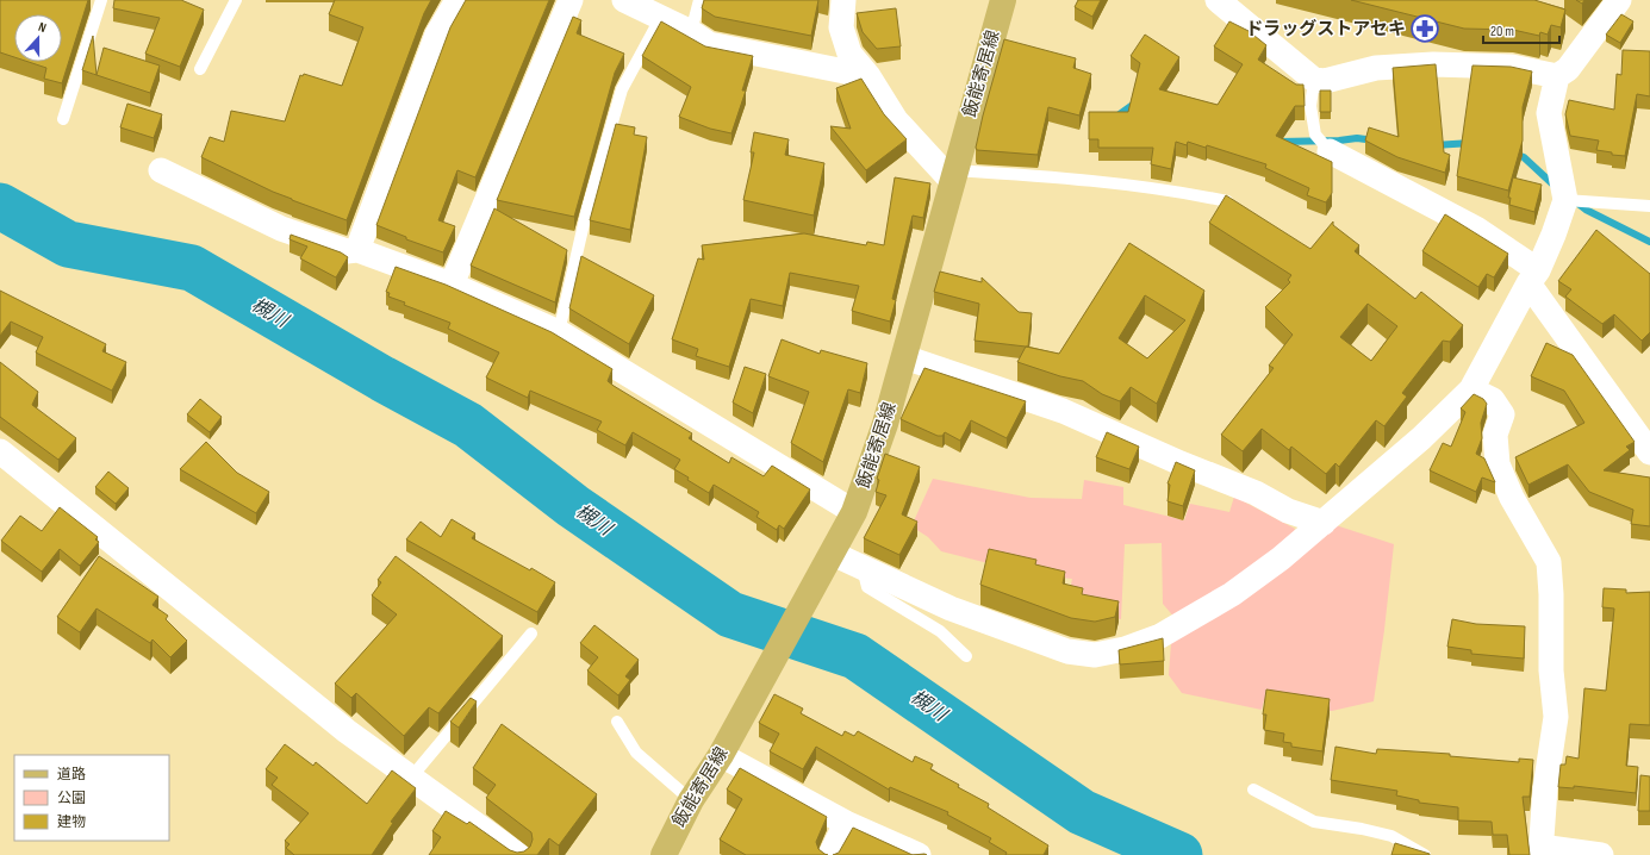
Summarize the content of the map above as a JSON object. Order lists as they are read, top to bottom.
{
  "streets": {
    "main road": ["飯能寄居線"]
  },
  "water": ["槻川"],
  "places": {
    "pharmacy": ["ドラッグストアセキ"]
  },
  "legend": ["道路", "公園", "建物"],
  "scale_bar": "20 m",
  "north": "top"
}
